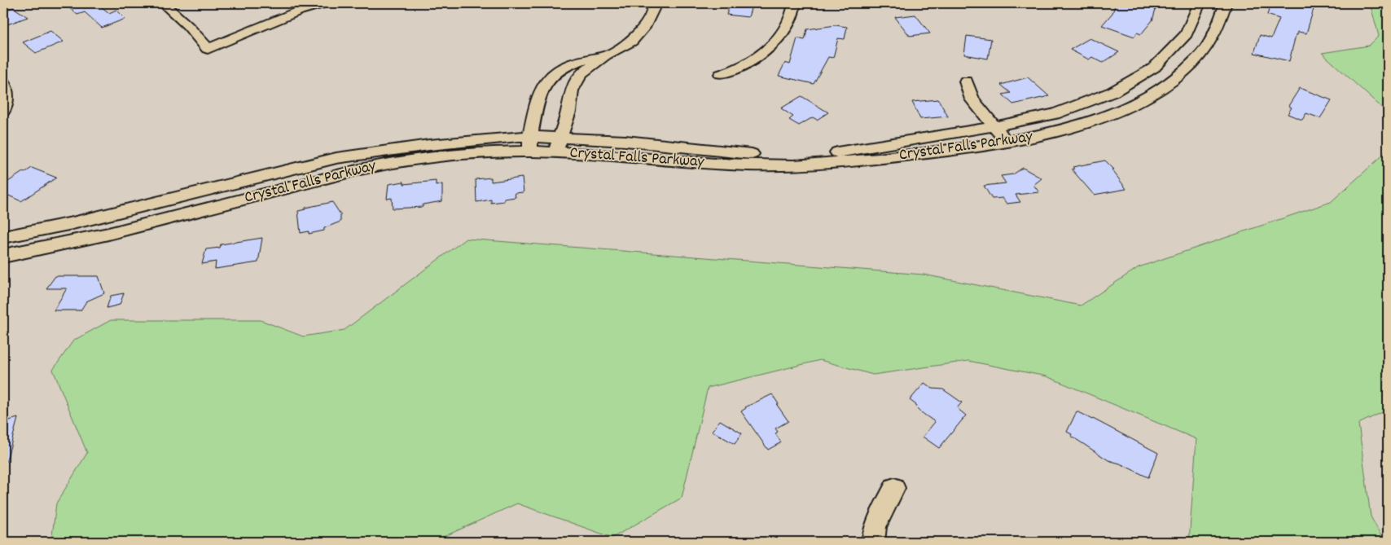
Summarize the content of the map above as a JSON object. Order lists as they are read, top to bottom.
{
  "streets": {
    "street": ["Crystal Falls Parkway"]
  }
}
